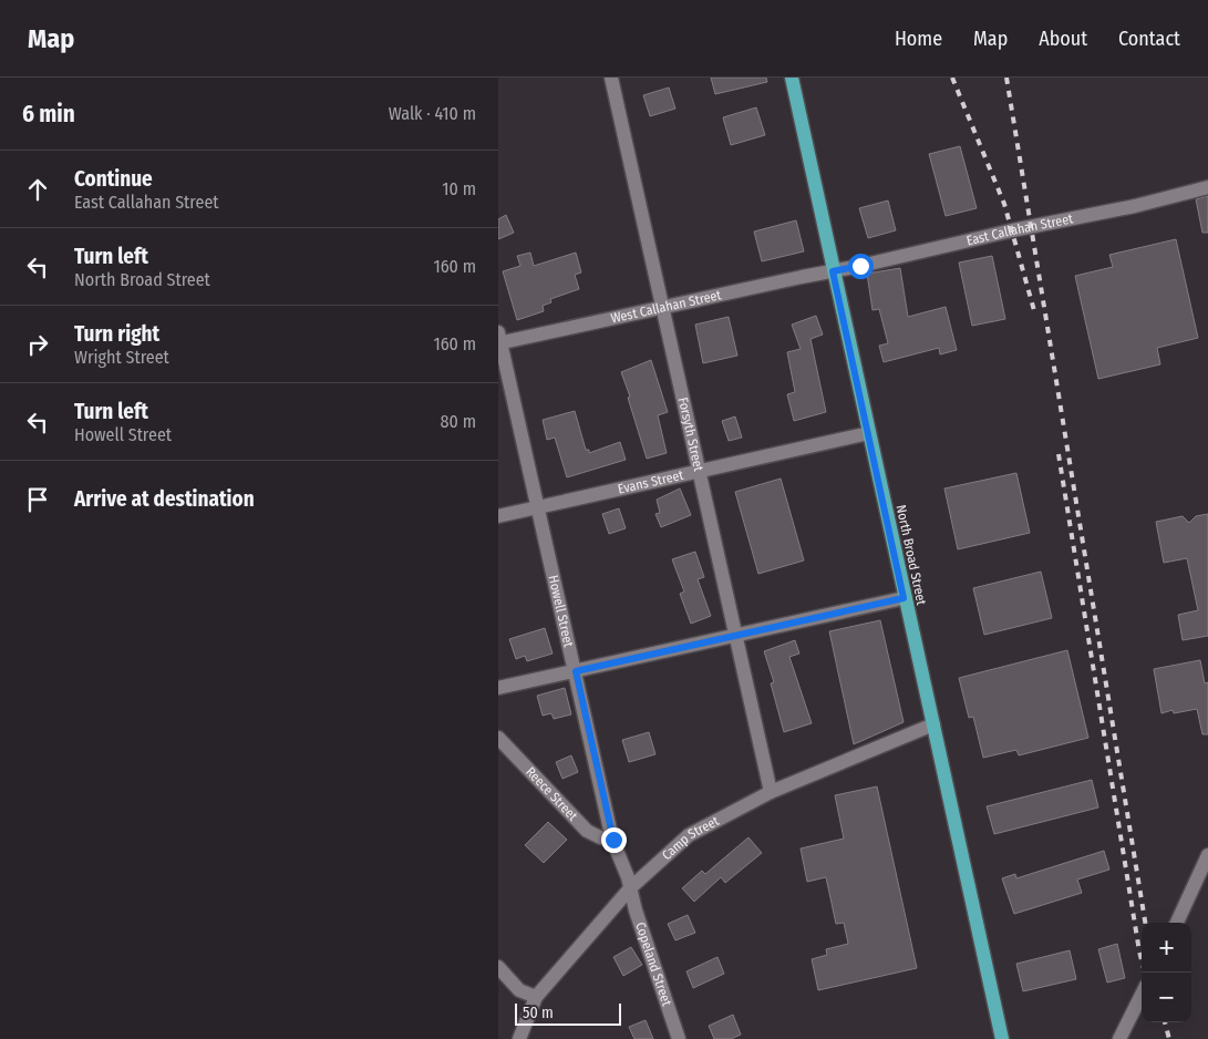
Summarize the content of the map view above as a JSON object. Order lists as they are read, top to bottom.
{
  "streets": {
    "main road": ["North Broad Street"],
    "street": [
      "East Callahan Street",
      "West Callahan Street",
      "Forsyth Street",
      "Evans Street",
      "Howell Street",
      "Reece Street",
      "Camp Street",
      "Copeland Street"
    ]
  },
  "crossings": [
    ["East Callahan Street", "West Callahan Street"],
    ["East Callahan Street", "North Broad Street"],
    ["West Callahan Street", "Forsyth Street"],
    ["West Callahan Street", "North Broad Street"],
    ["West Callahan Street", "Howell Street"],
    ["Forsyth Street", "Evans Street"],
    ["Forsyth Street", "Camp Street"],
    ["Evans Street", "North Broad Street"],
    ["Evans Street", "Howell Street"],
    ["North Broad Street", "Camp Street"],
    ["Howell Street", "Reece Street"],
    ["Howell Street", "Camp Street"],
    ["Howell Street", "Copeland Street"],
    ["Camp Street", "Copeland Street"]
  ],
  "scale_bar": "50 m",
  "page": {
    "header": "Map",
    "nav": [
      "Home",
      "Map",
      "About",
      "Contact"
    ],
    "heading": ["6 min", "Walk · 410 m"],
    "list": [
      ["Continue", "East Callahan Street", "10 m"],
      ["Turn left", "North Broad Street", "160 m"],
      ["Turn right", "Wright Street", "160 m"],
      ["Turn left", "Howell Street", "80 m"],
      "Arrive at destination"
    ],
    "map_buttons": ["+", "−"],
    "scale": "50 m"
  }
}
